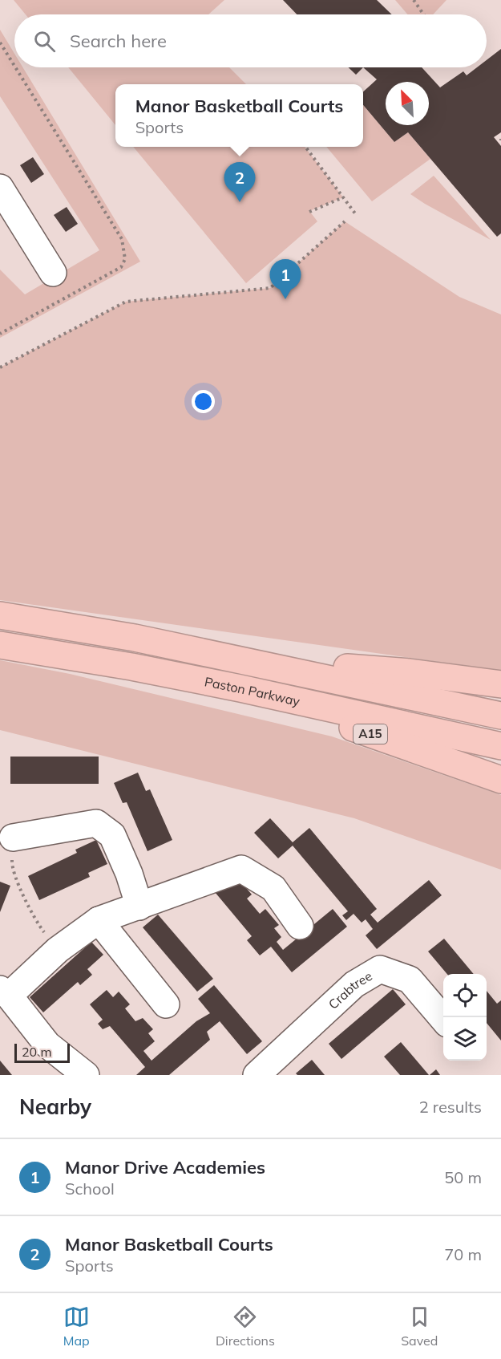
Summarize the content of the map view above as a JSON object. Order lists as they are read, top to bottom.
{
  "streets": {
    "highway": ["Paston Parkway", "A15"],
    "street": ["Crabtree"]
  },
  "crossings": [
    ["Paston Parkway", "A15"]
  ],
  "scale_bar": "20 m",
  "north": "top left",
  "page": {
    "search": "Search here",
    "popup": ["Manor Basketball Courts", "Sports"],
    "pins": ["2", "1"],
    "scale": "20 m",
    "heading": ["Nearby", "2 results"],
    "list": [
      {
        "mark": "1",
        "name": "Manor Drive Academies",
        "note": "School",
        "value": "50 m"
      },
      {
        "mark": "2",
        "name": "Manor Basketball Courts",
        "note": "Sports",
        "value": "70 m"
      }
    ],
    "nav": ["Map", "Directions", "Saved"]
  }
}
